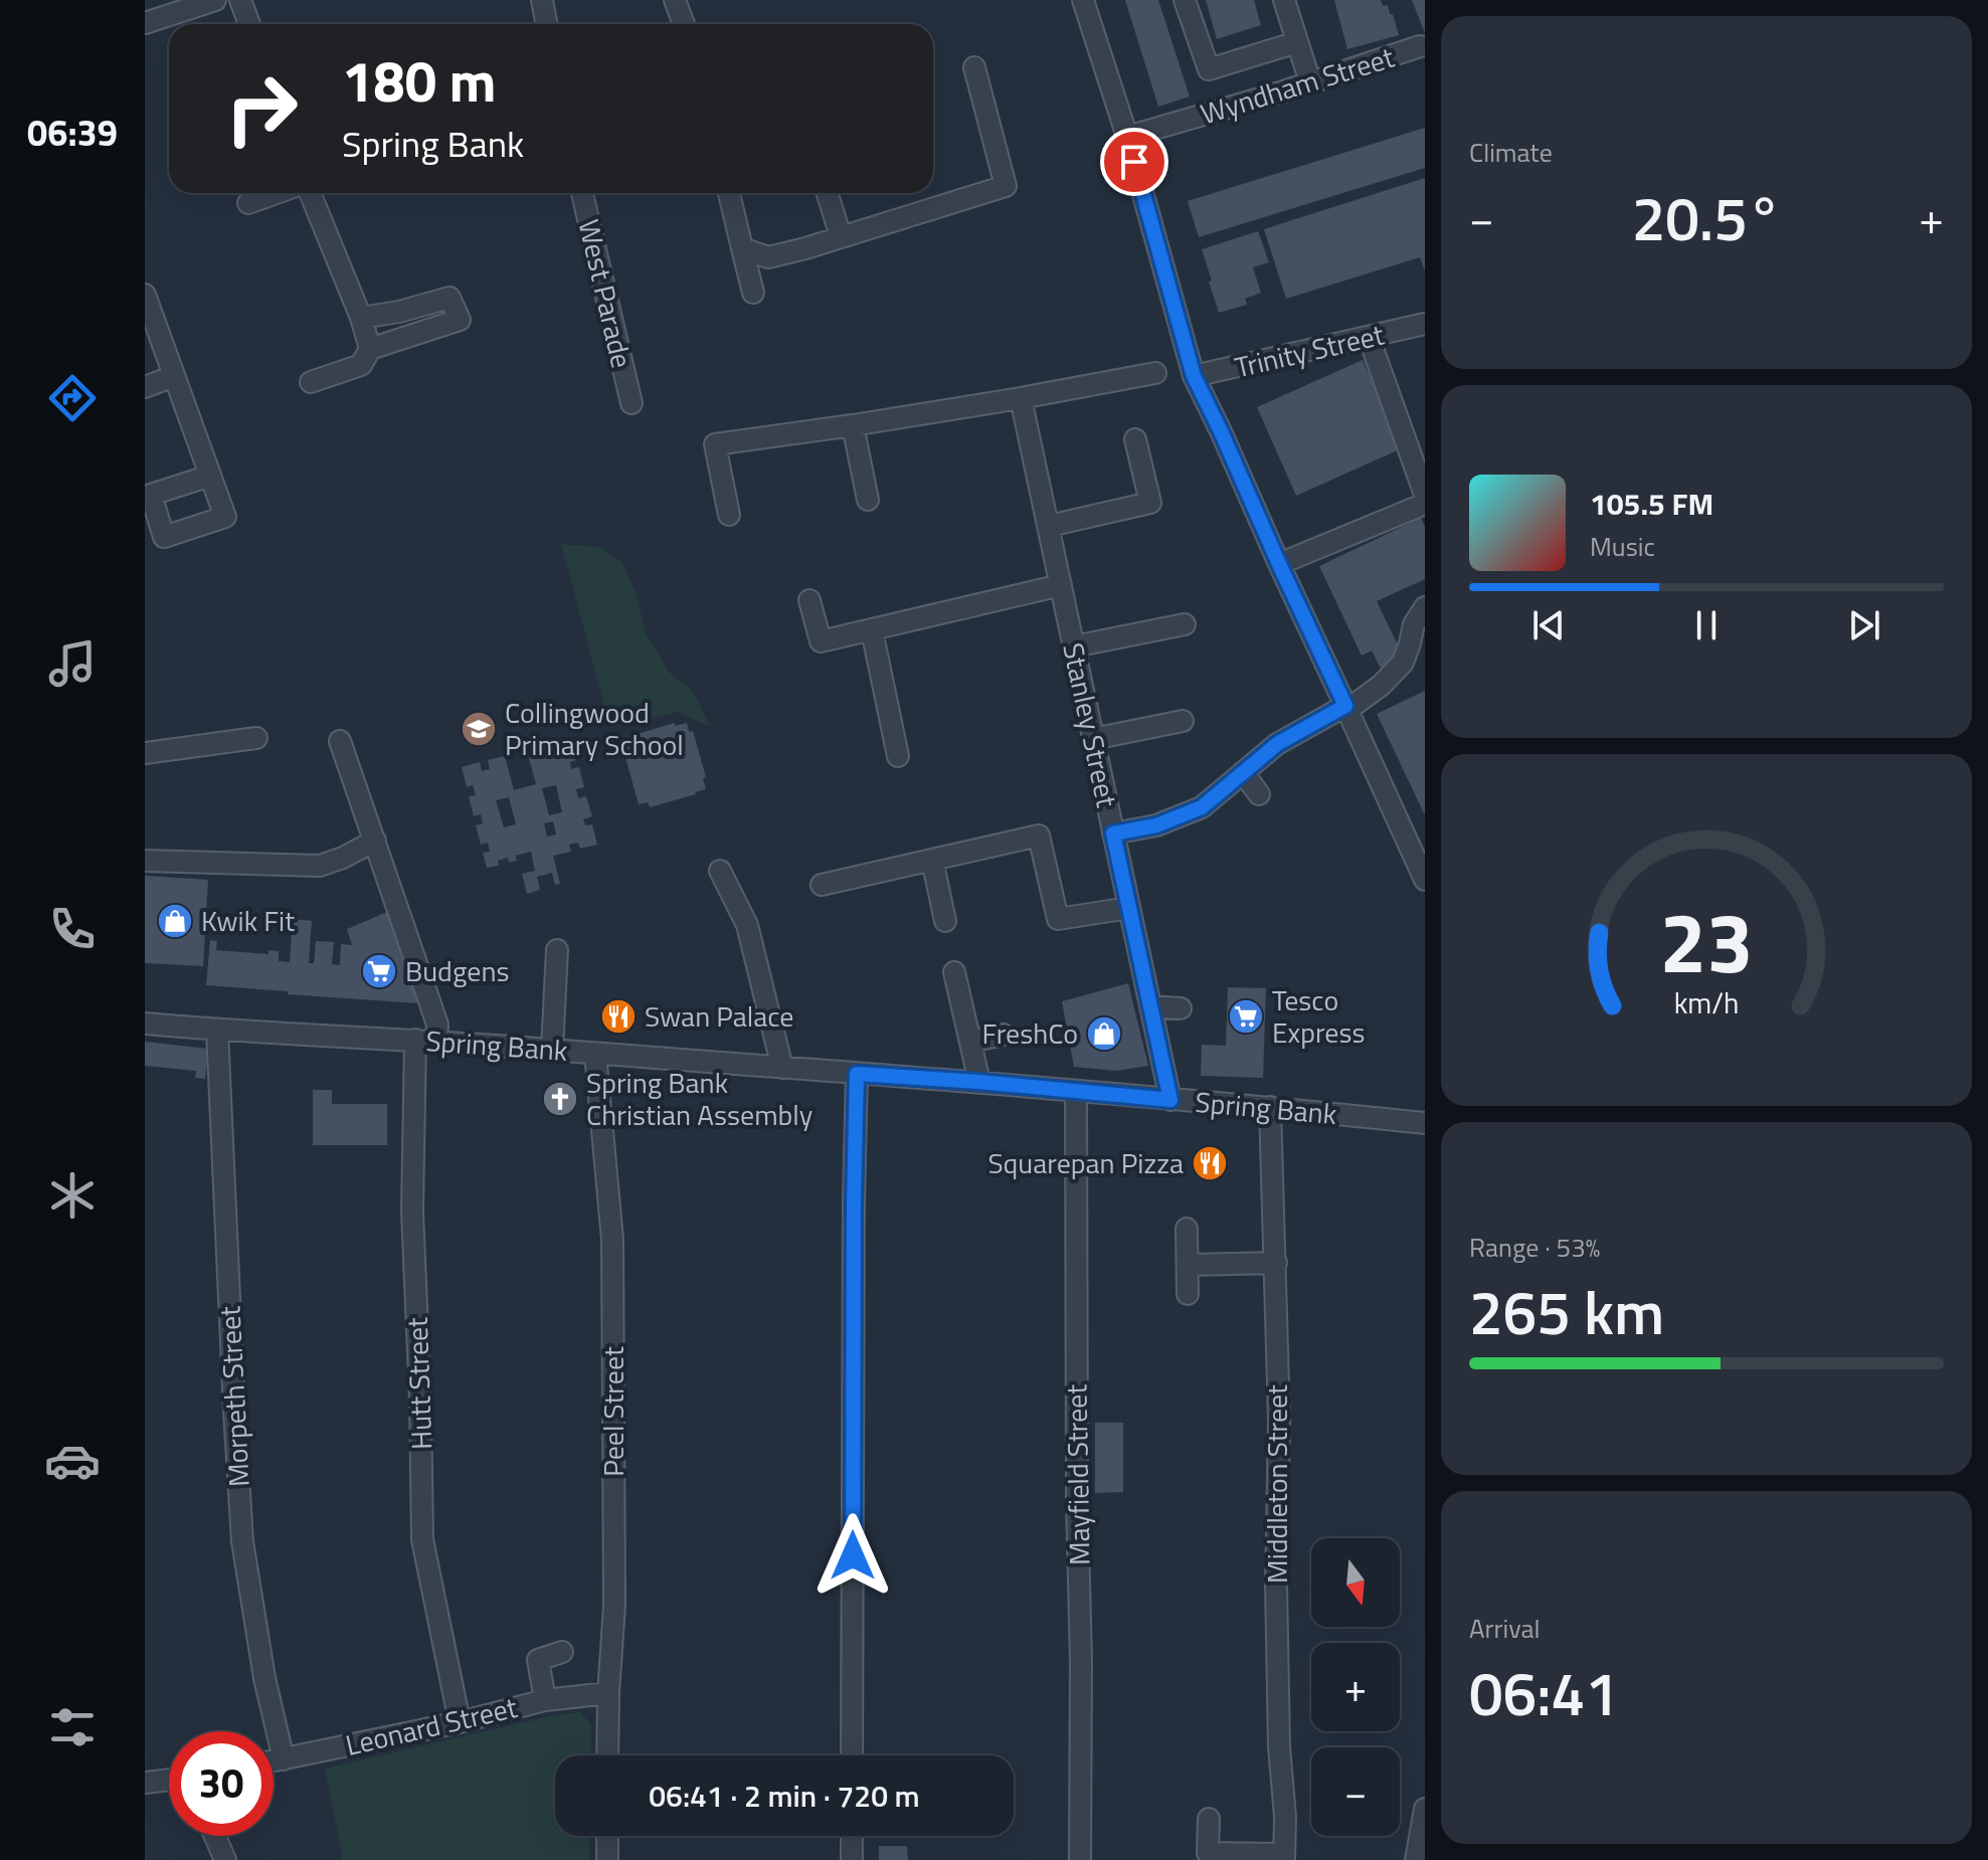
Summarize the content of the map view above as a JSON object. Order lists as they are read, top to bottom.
{
  "streets": {
    "street": [
      "Wyndham Street",
      "West Parade",
      "Trinity Street",
      "Stanley Street",
      "Spring Bank",
      "Hutt Street",
      "Morpeth Street",
      "Peel Street",
      "Mayfield Street",
      "Middleton Street",
      "Leonard Street"
    ]
  },
  "crossings": [
    ["Stanley Street", "Spring Bank"],
    ["Spring Bank", "Hutt Street"],
    ["Spring Bank", "Morpeth Street"],
    ["Spring Bank", "Peel Street"],
    ["Spring Bank", "Mayfield Street"],
    ["Spring Bank", "Middleton Street"],
    ["Hutt Street", "Leonard Street"],
    ["Morpeth Street", "Leonard Street"],
    ["Peel Street", "Leonard Street"]
  ],
  "places": {
    "school or university": ["Collingwood Primary School"],
    "shop": ["Kwik Fit", "FreshCo"],
    "supermarket": ["Budgens", "Tesco Express"],
    "restaurant": ["Swan Palace", "Squarepan Pizza"],
    "church": ["Spring Bank Christian Assembly"]
  },
  "north": "bottom",
  "page": {
    "tabs": "06:39",
    "tile": [
      "Climate",
      ["Range · 53%", "265 km"],
      ["Arrival", "06:41"]
    ],
    "turn": ["180 m", "Spring Bank"],
    "heat": ["−", "20.5°", "+"],
    "song": ["105.5 FM", "Music"],
    "map_buttons": ["+", "−"],
    "limit": "30",
    "trip": "06:41 · 2 min · 720 m",
    "gauge": ["23", "km/h"]
  }
}
